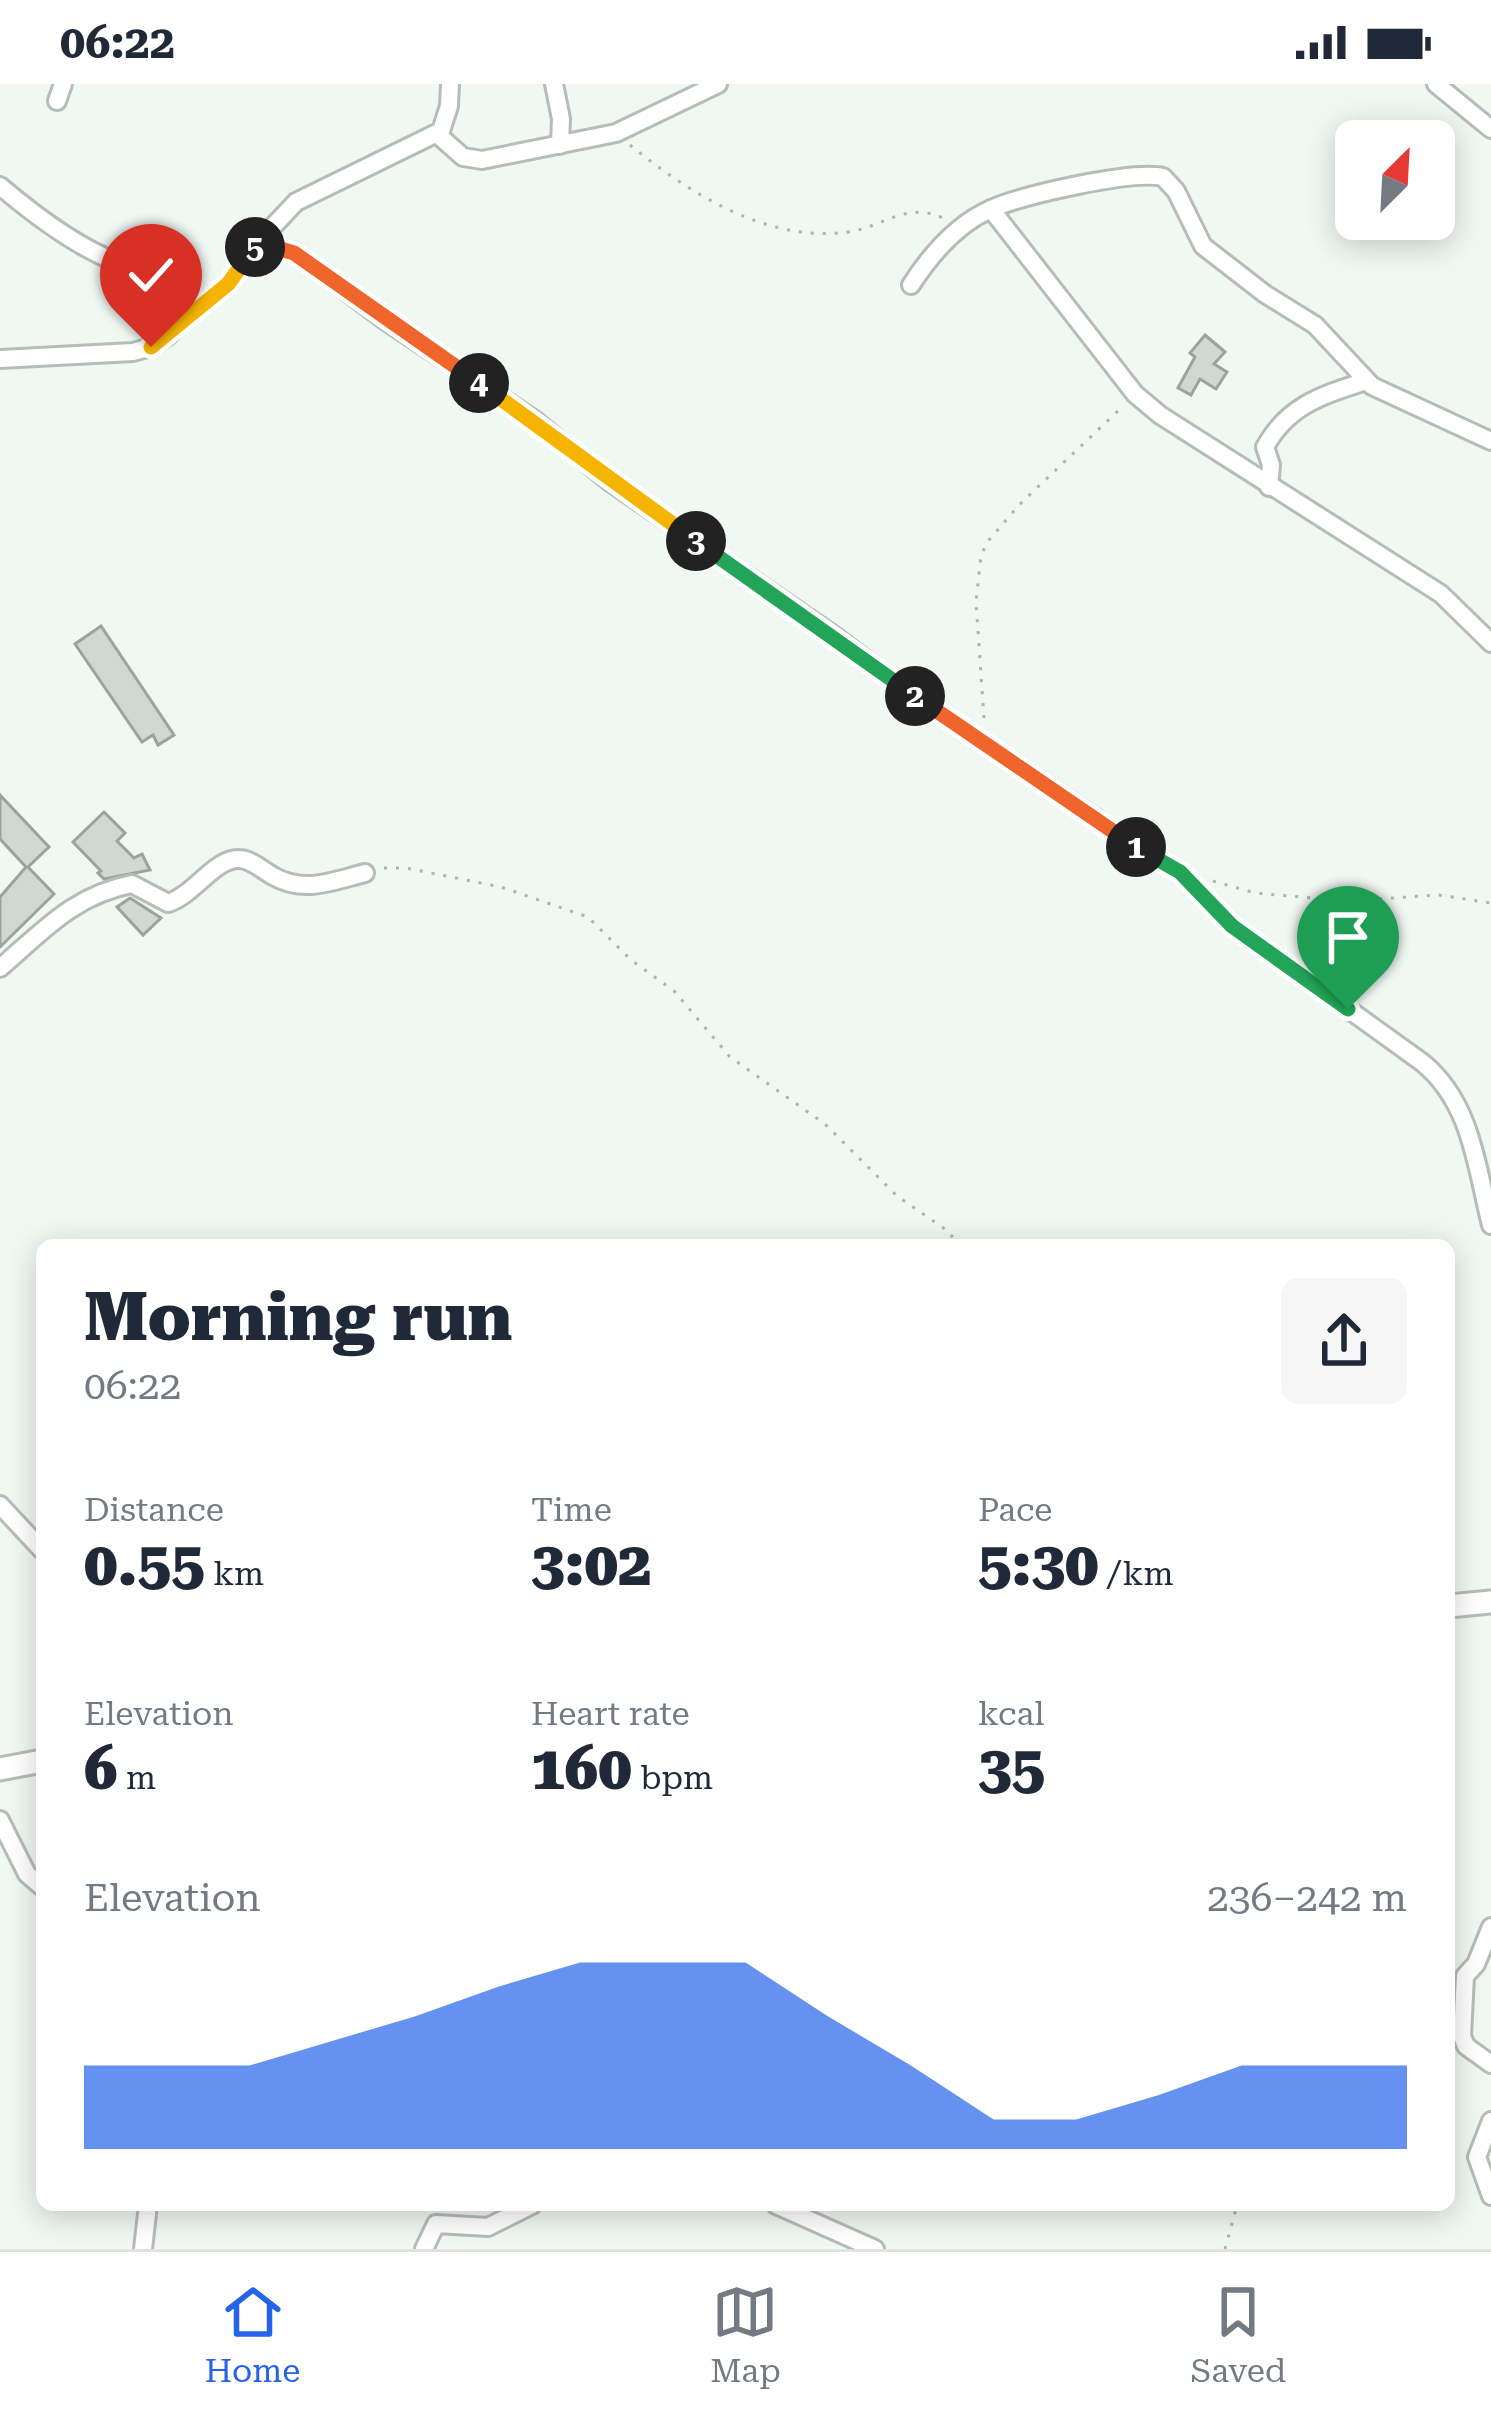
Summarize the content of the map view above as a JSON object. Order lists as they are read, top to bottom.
{
  "north": "top right",
  "page": {
    "status": "06:22",
    "pins": [
      "5",
      "4",
      "3",
      "2",
      "1"
    ],
    "heading": ["Morning run", "06:22"],
    "stats": [
      ["Distance", "0.55 km"],
      ["Time", "3:02"],
      ["Pace", "5:30 /km"],
      ["Elevation", "6 m"],
      ["Heart rate", "160 bpm"],
      ["kcal", "35"]
    ],
    "chart": ["Elevation", "236–242 m"],
    "tabs": ["Home", "Map", "Saved"]
  }
}
